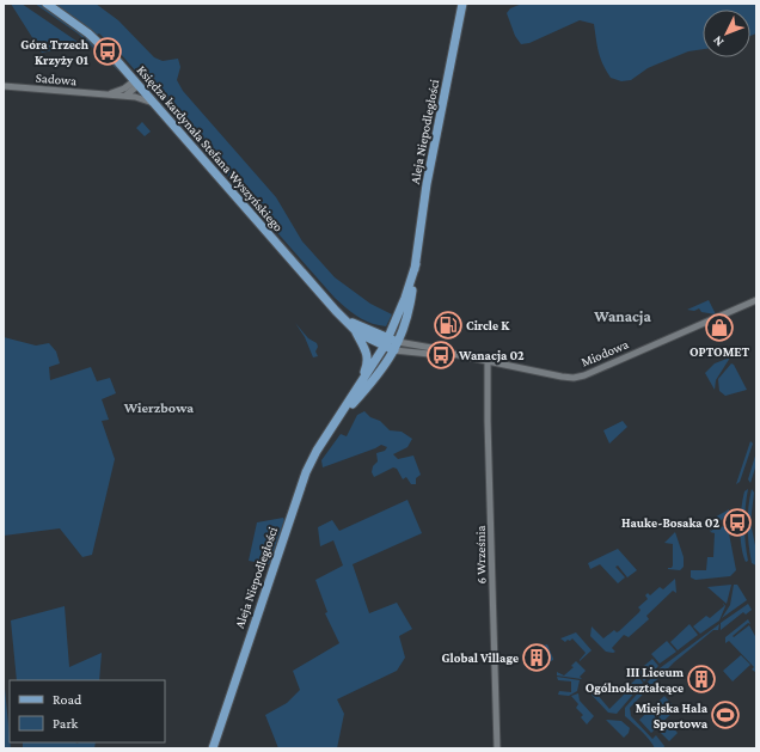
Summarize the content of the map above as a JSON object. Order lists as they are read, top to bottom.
{
  "streets": {
    "main road": ["Aleja Niepodległości", "Księdza kardynała Stefana Wyszyńskiego"],
    "street": ["Sadowa", "Miodowa", "6 Września"]
  },
  "crossings": [
    ["Sadowa", "Księdza kardynała Stefana Wyszyńskiego"],
    ["Aleja Niepodległości", "Księdza kardynała Stefana Wyszyńskiego"],
    ["Aleja Niepodległości", "Miodowa"],
    ["Księdza kardynała Stefana Wyszyńskiego", "Miodowa"],
    ["Miodowa", "6 Września"]
  ],
  "districts": ["Wanacja", "Wierzbowa"],
  "places": {
    "bus stop": ["Góra Trzech Krzyży 01", "Wanacja 02", "Hauke-Bosaka 02"],
    "fuel station": ["Circle K"],
    "shop": ["OPTOMET"],
    "building": ["Global Village", "III Liceum Ogólnokształcące"],
    "sports": ["Miejska Hala Sportowa"]
  },
  "legend": ["Road", "Park"],
  "north": "bottom left"
}
